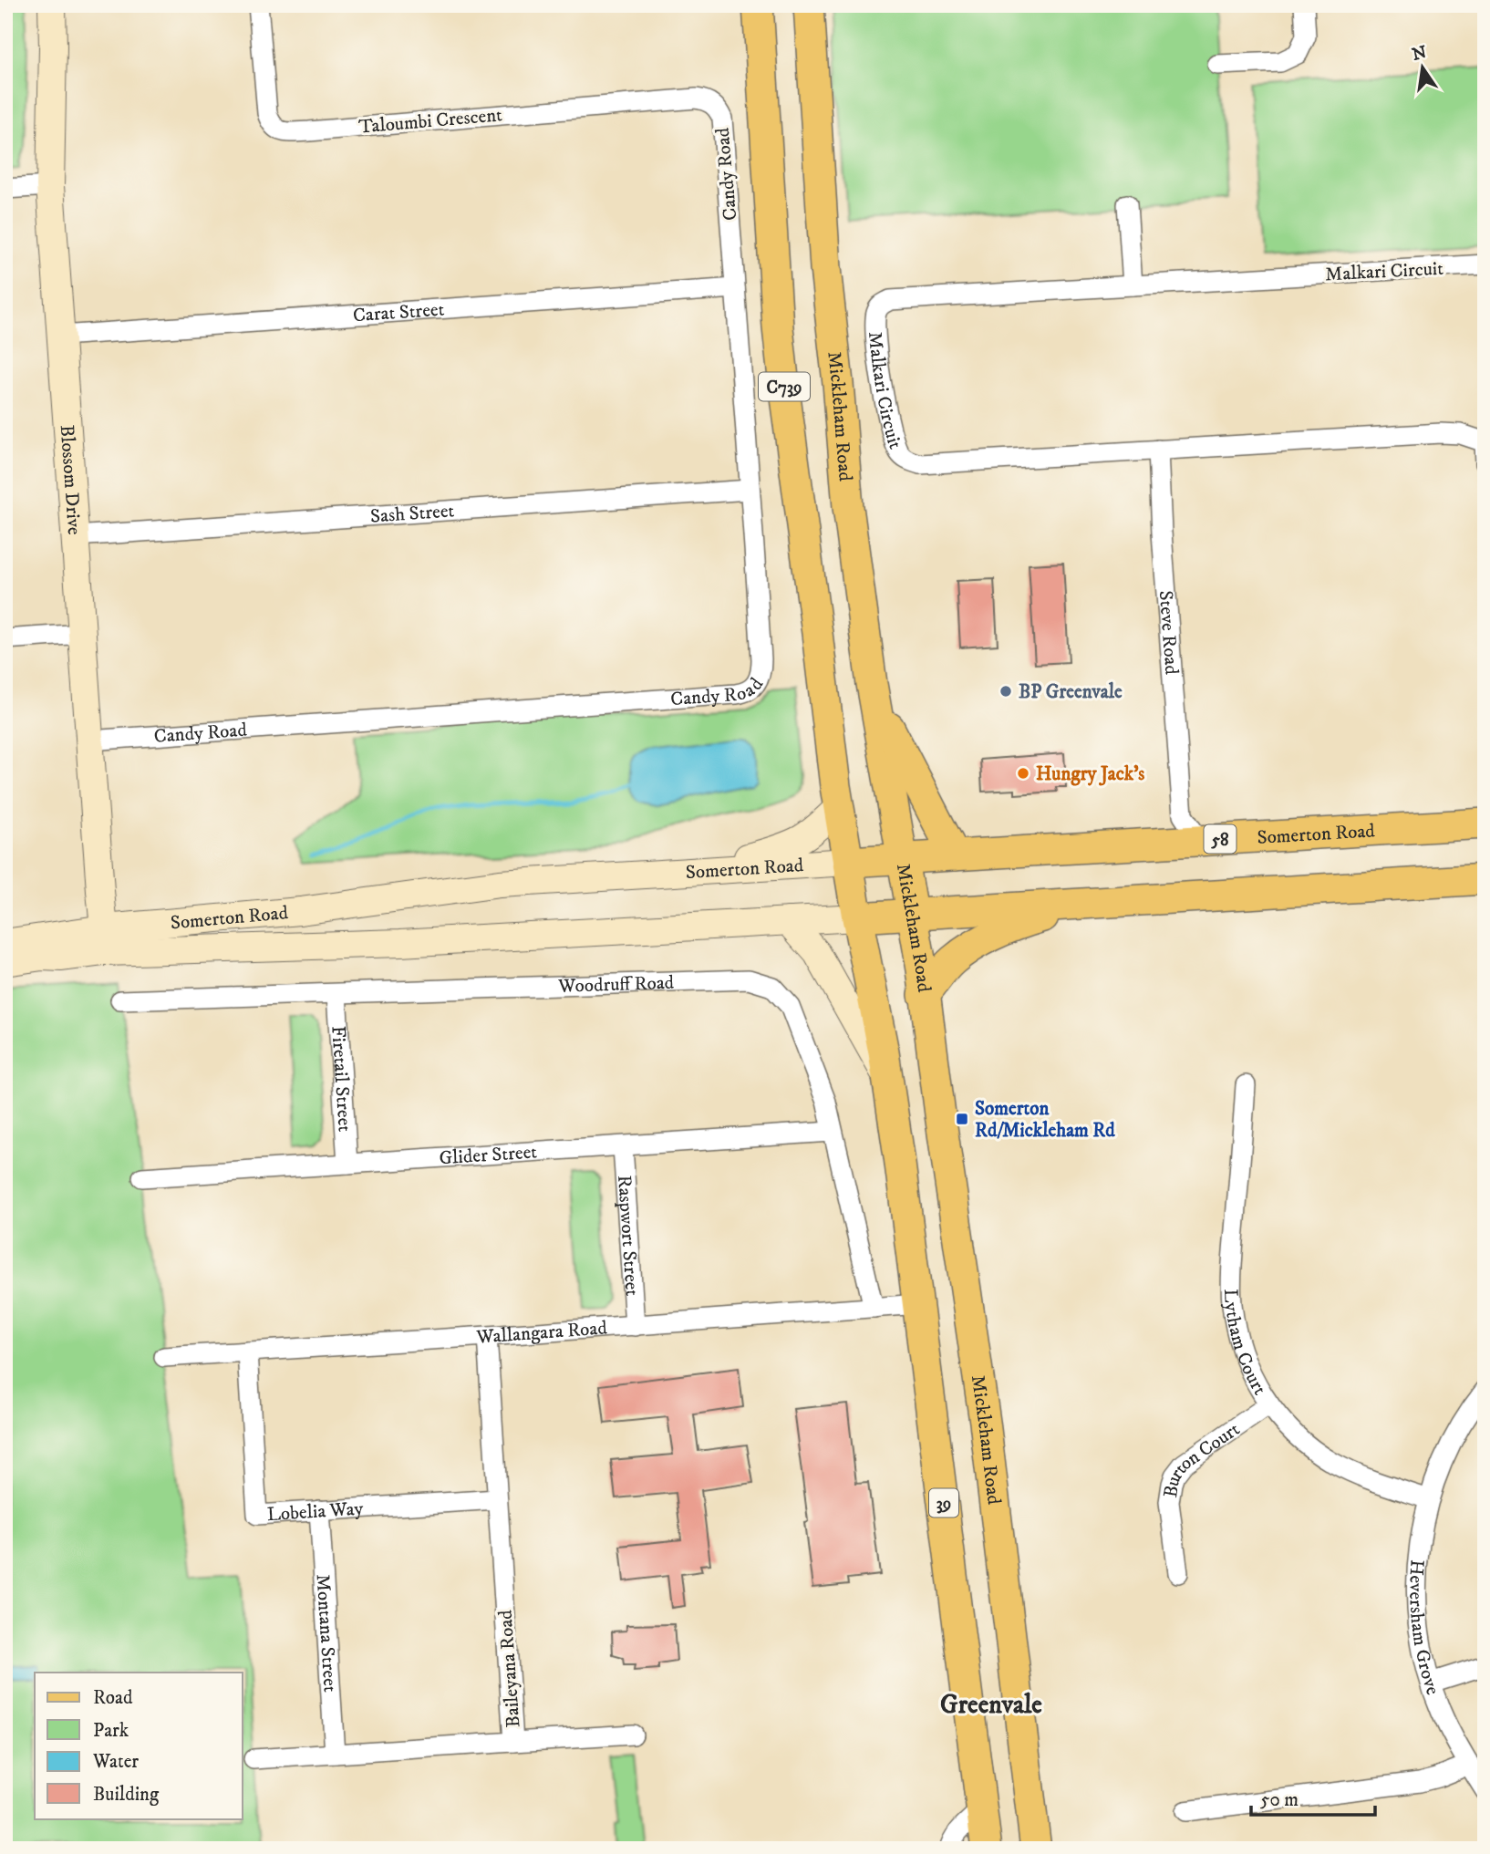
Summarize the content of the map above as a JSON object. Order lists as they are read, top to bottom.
{
  "streets": {
    "main road": [
      "C739",
      "Mickleham Road",
      "Blossom Drive",
      "Somerton Road",
      "58",
      "39"
    ],
    "street": [
      "Taloumbi Crescent",
      "Candy Road",
      "Malkari Circuit",
      "Carat Street",
      "Sash Street",
      "Steve Road",
      "Woodruff Road",
      "Firetail Street",
      "Glider Street",
      "Raspwort Street",
      "Wallangara Road",
      "Lytham Court",
      "Burton Court",
      "Lobelia Way",
      "Heversham Grove",
      "Montana Street",
      "Baileyana Road"
    ]
  },
  "crossings": [
    ["Taloumbi Crescent", "Candy Road"],
    ["Candy Road", "Carat Street"],
    ["Candy Road", "Blossom Drive"],
    ["Candy Road", "Sash Street"],
    ["Malkari Circuit", "Steve Road"],
    ["Carat Street", "Blossom Drive"],
    ["C739", "Somerton Road"],
    ["C739", "39"],
    ["Mickleham Road", "Somerton Road"],
    ["Blossom Drive", "Sash Street"],
    ["Blossom Drive", "Somerton Road"],
    ["Steve Road", "Somerton Road"],
    ["Somerton Road", "39"],
    ["Woodruff Road", "Firetail Street"],
    ["Woodruff Road", "Glider Street"],
    ["Woodruff Road", "Wallangara Road"],
    ["Firetail Street", "Glider Street"],
    ["Glider Street", "Raspwort Street"],
    ["Raspwort Street", "Wallangara Road"],
    ["Wallangara Road", "39"],
    ["Wallangara Road", "Lobelia Way"],
    ["Wallangara Road", "Baileyana Road"],
    ["Lytham Court", "Burton Court"],
    ["Lytham Court", "Heversham Grove"],
    ["Lobelia Way", "Montana Street"],
    ["Lobelia Way", "Baileyana Road"],
    ["Montana Street", "Baileyana Road"]
  ],
  "districts": ["Greenvale"],
  "places": {
    "other": ["BP Greenvale", "Hungry Jack's"],
    "transit": ["Somerton Rd/Mickleham Rd"]
  },
  "legend": [
    "Road",
    "Park",
    "Water",
    "Building"
  ],
  "scale_bar": "50 m",
  "north": "top"
}
